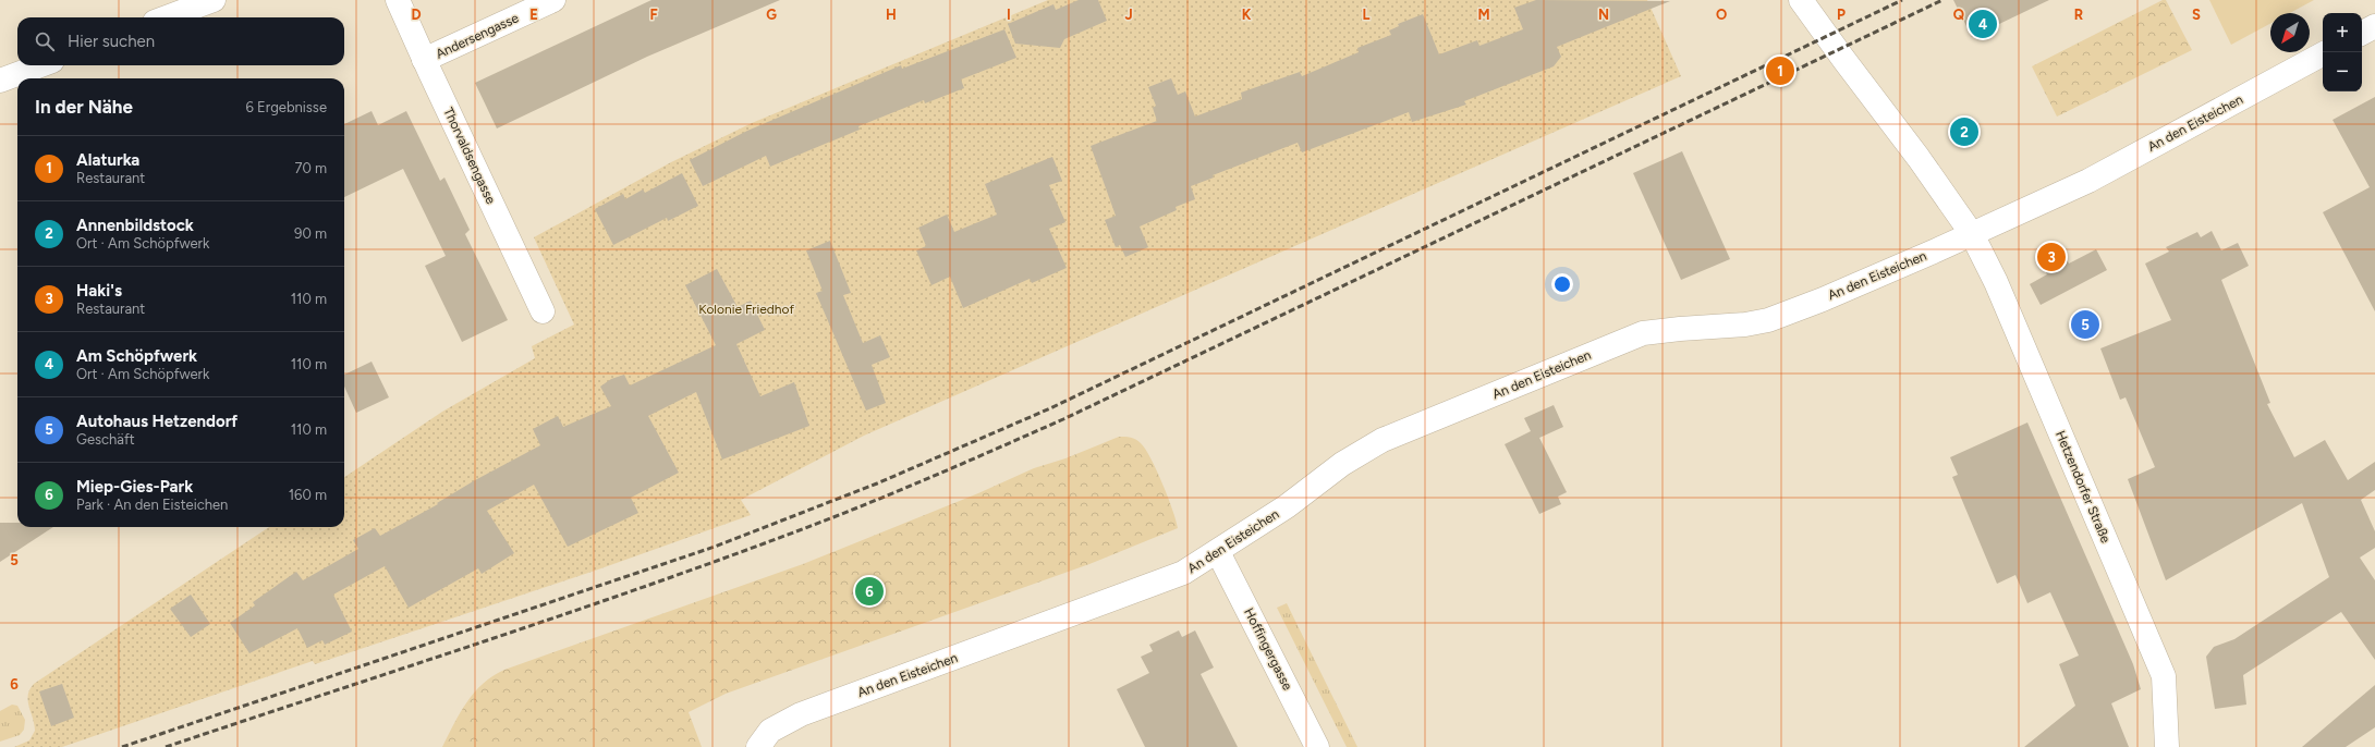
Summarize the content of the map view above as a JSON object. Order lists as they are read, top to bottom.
{
  "streets": {
    "street": [
      "Andersengasse",
      "An den Eisteichen",
      "Thorvaldsengasse",
      "Hetzendorfer Straße",
      "Hoffingergasse"
    ]
  },
  "crossings": [
    ["Andersengasse", "Thorvaldsengasse"],
    ["An den Eisteichen", "Hetzendorfer Straße"],
    ["An den Eisteichen", "Hoffingergasse"]
  ],
  "parks": ["Kolonie Friedhof"],
  "north": "bottom left",
  "page": {
    "pins": [
      "4",
      "1",
      "2",
      "3",
      "5",
      "6"
    ],
    "map_buttons": ["+", "−"],
    "search": "Hier suchen",
    "heading": ["In der Nähe", "6 Ergebnisse"],
    "list": [
      {
        "mark": "1",
        "name": "Alaturka",
        "note": "Restaurant",
        "value": "70 m"
      },
      {
        "mark": "2",
        "name": "Annenbildstock",
        "note": "Ort · Am Schöpfwerk",
        "value": "90 m"
      },
      {
        "mark": "3",
        "name": "Haki's",
        "note": "Restaurant",
        "value": "110 m"
      },
      {
        "mark": "4",
        "name": "Am Schöpfwerk",
        "note": "Ort · Am Schöpfwerk",
        "value": "110 m"
      },
      {
        "mark": "5",
        "name": "Autohaus Hetzendorf",
        "note": "Geschäft",
        "value": "110 m"
      },
      {
        "mark": "6",
        "name": "Miep-Gies-Park",
        "note": "Park · An den Eisteichen",
        "value": "160 m"
      }
    ]
  },
  "grid": {
    "columns": [
      "D",
      "E",
      "F",
      "G",
      "H",
      "I",
      "J",
      "K",
      "L",
      "M",
      "N",
      "O",
      "P",
      "Q",
      "R",
      "S"
    ],
    "rows": ["5", "6"]
  }
}
